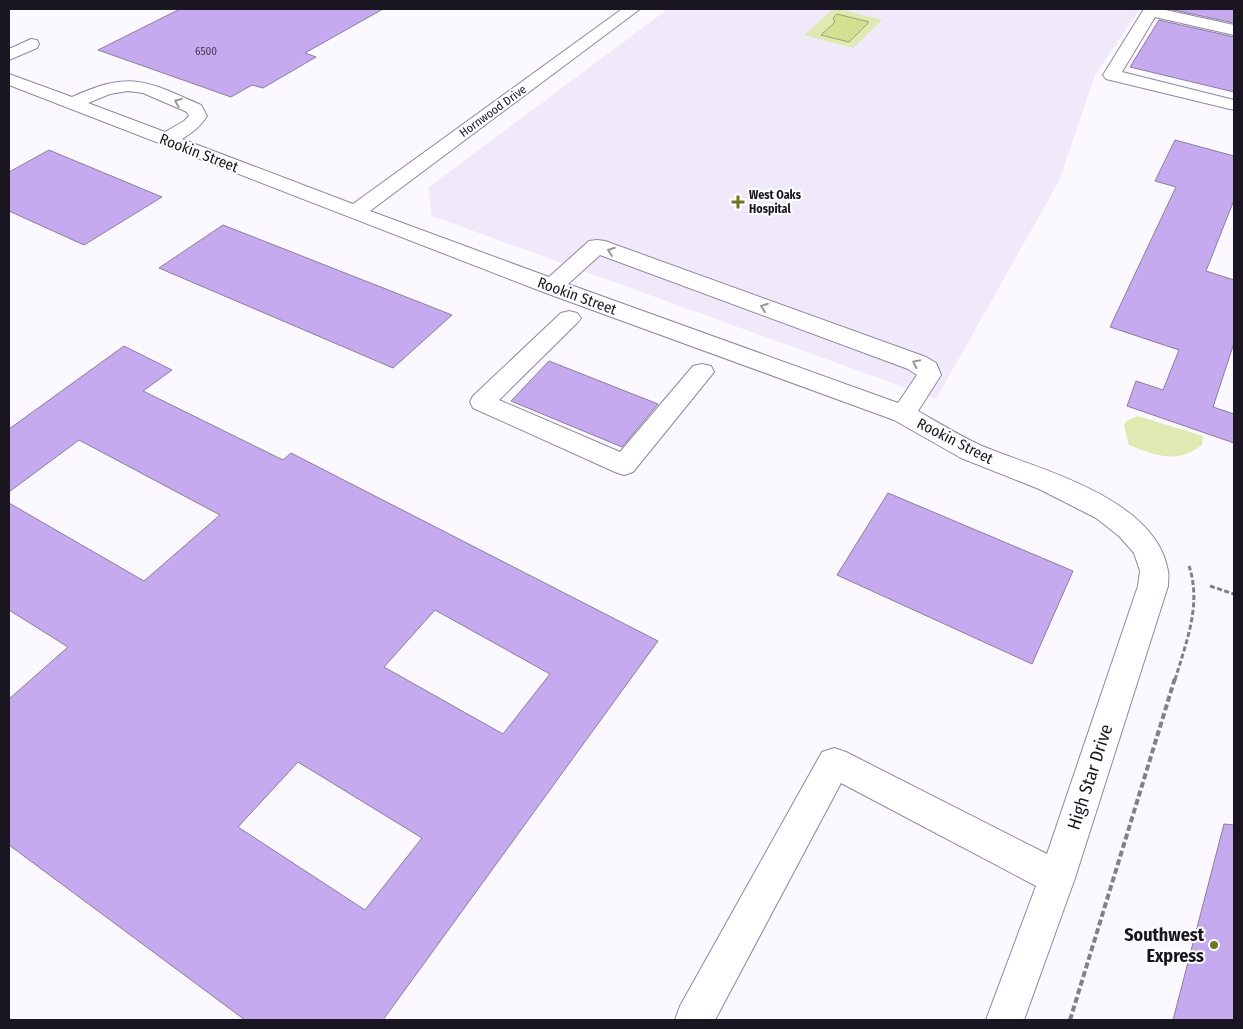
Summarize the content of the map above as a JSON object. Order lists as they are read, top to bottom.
{
  "streets": {
    "street": ["Hornwood Drive", "Rookin Street", "High Star Drive"]
  },
  "crossings": [
    ["Hornwood Drive", "Rookin Street"],
    ["Rookin Street", "High Star Drive"]
  ],
  "places": {
    "health": ["West Oaks Hospital"],
    "other": ["Southwest Express"]
  },
  "house_numbers": ["6500"]
}
